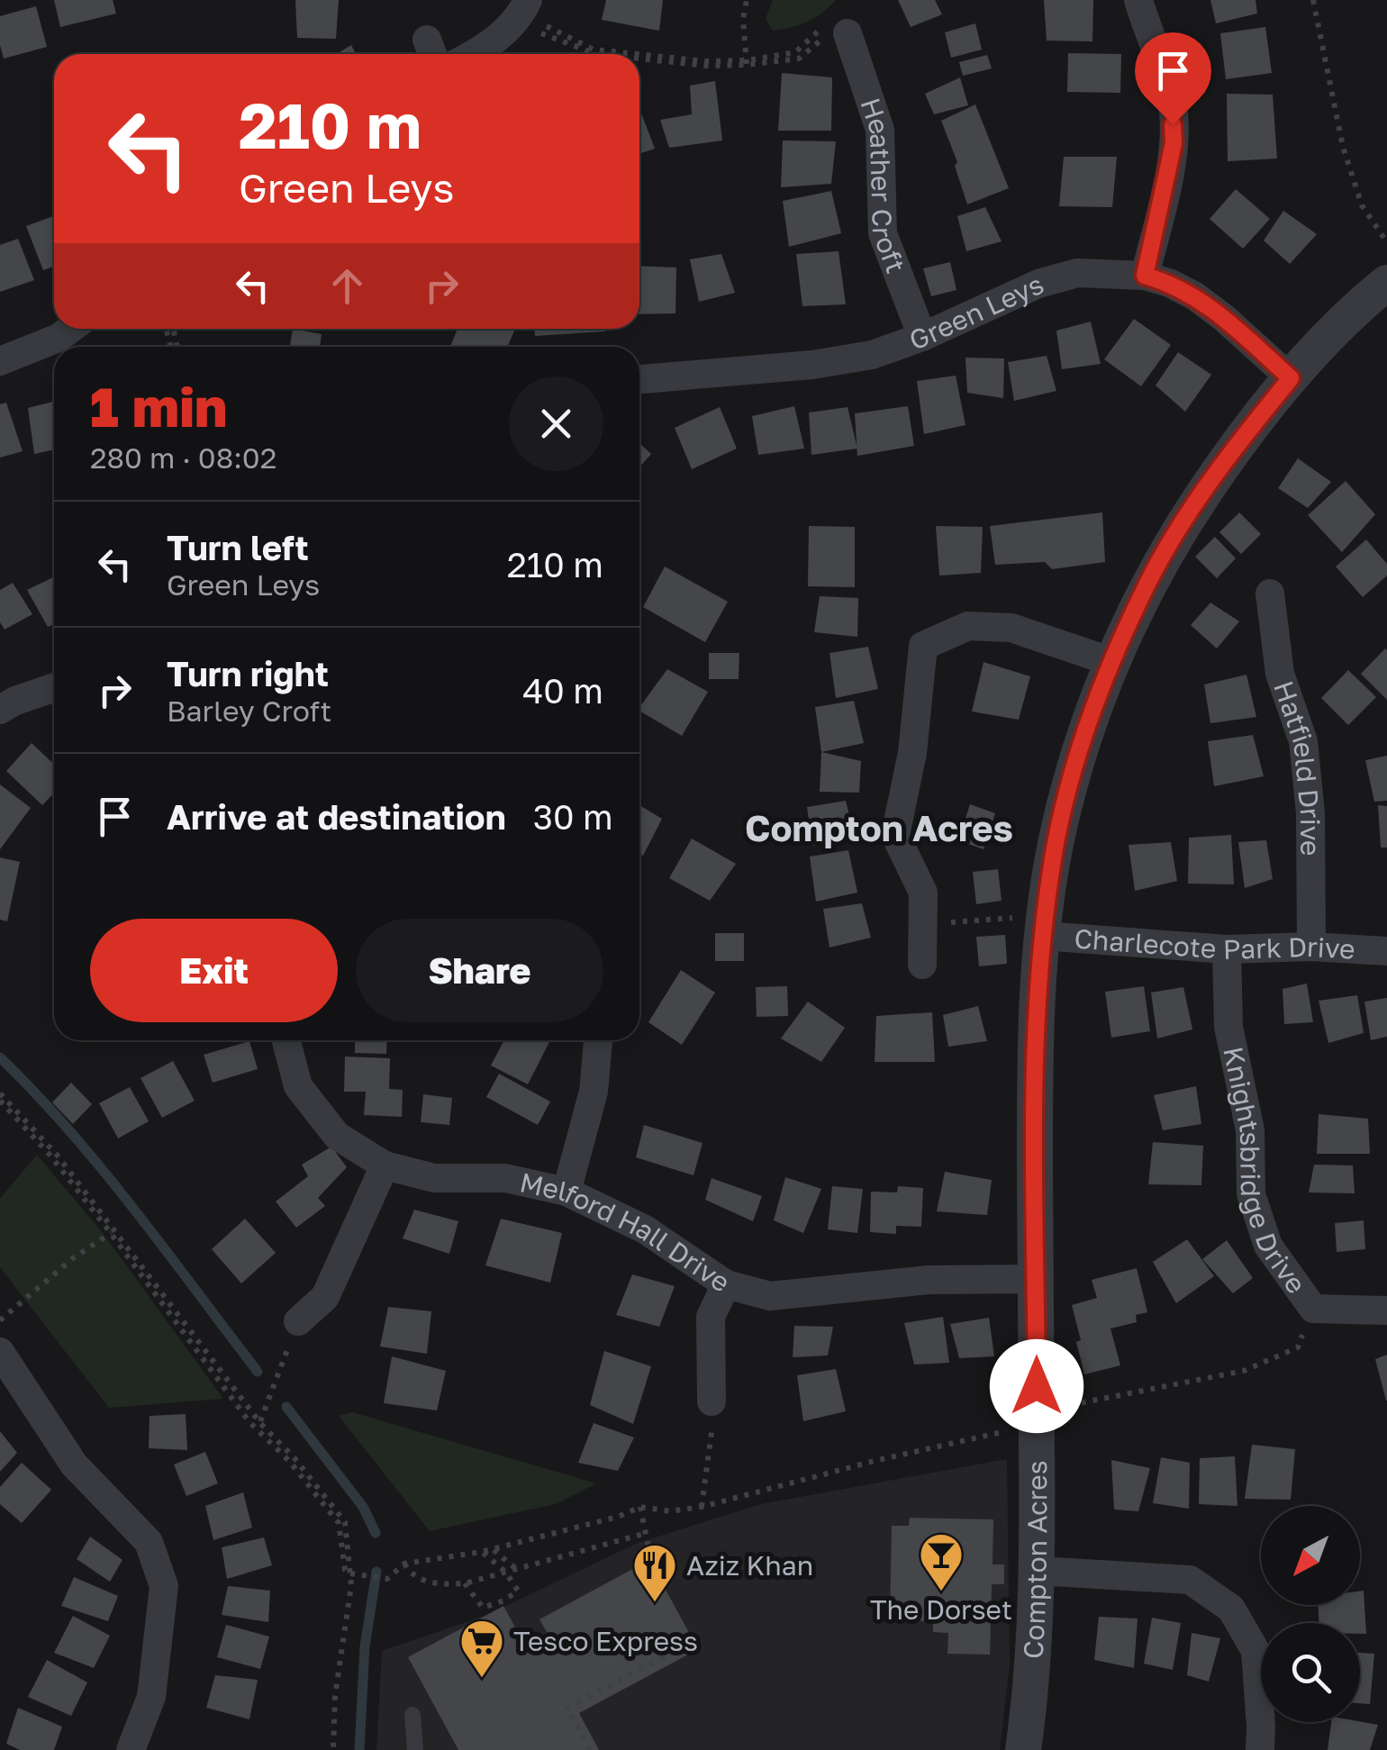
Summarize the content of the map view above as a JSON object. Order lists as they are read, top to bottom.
{
  "streets": {
    "street": [
      "Heather Croft",
      "Green Leys",
      "Hatfield Drive",
      "Charlecote Park Drive",
      "Knightsbridge Drive",
      "Melford Hall Drive",
      "Compton Acres"
    ]
  },
  "crossings": [
    ["Heather Croft", "Green Leys"],
    ["Green Leys", "Compton Acres"],
    ["Hatfield Drive", "Charlecote Park Drive"],
    ["Charlecote Park Drive", "Knightsbridge Drive"],
    ["Charlecote Park Drive", "Compton Acres"],
    ["Melford Hall Drive", "Compton Acres"]
  ],
  "districts": ["Compton Acres"],
  "places": {
    "bar": ["The Dorset"],
    "restaurant": ["Aziz Khan"],
    "supermarket": ["Tesco Express"]
  },
  "north": "bottom left",
  "page": {
    "turn": ["210 m", "Green Leys"],
    "heading": ["1 min", "280 m · 08:02"],
    "list": [
      {
        "name": "Turn left",
        "note": "Green Leys",
        "value": "210 m"
      },
      {
        "name": "Turn right",
        "note": "Barley Croft",
        "value": "40 m"
      },
      {
        "name": "Arrive at destination",
        "value": "30 m"
      }
    ],
    "buttons": ["Exit", "Share"]
  }
}
